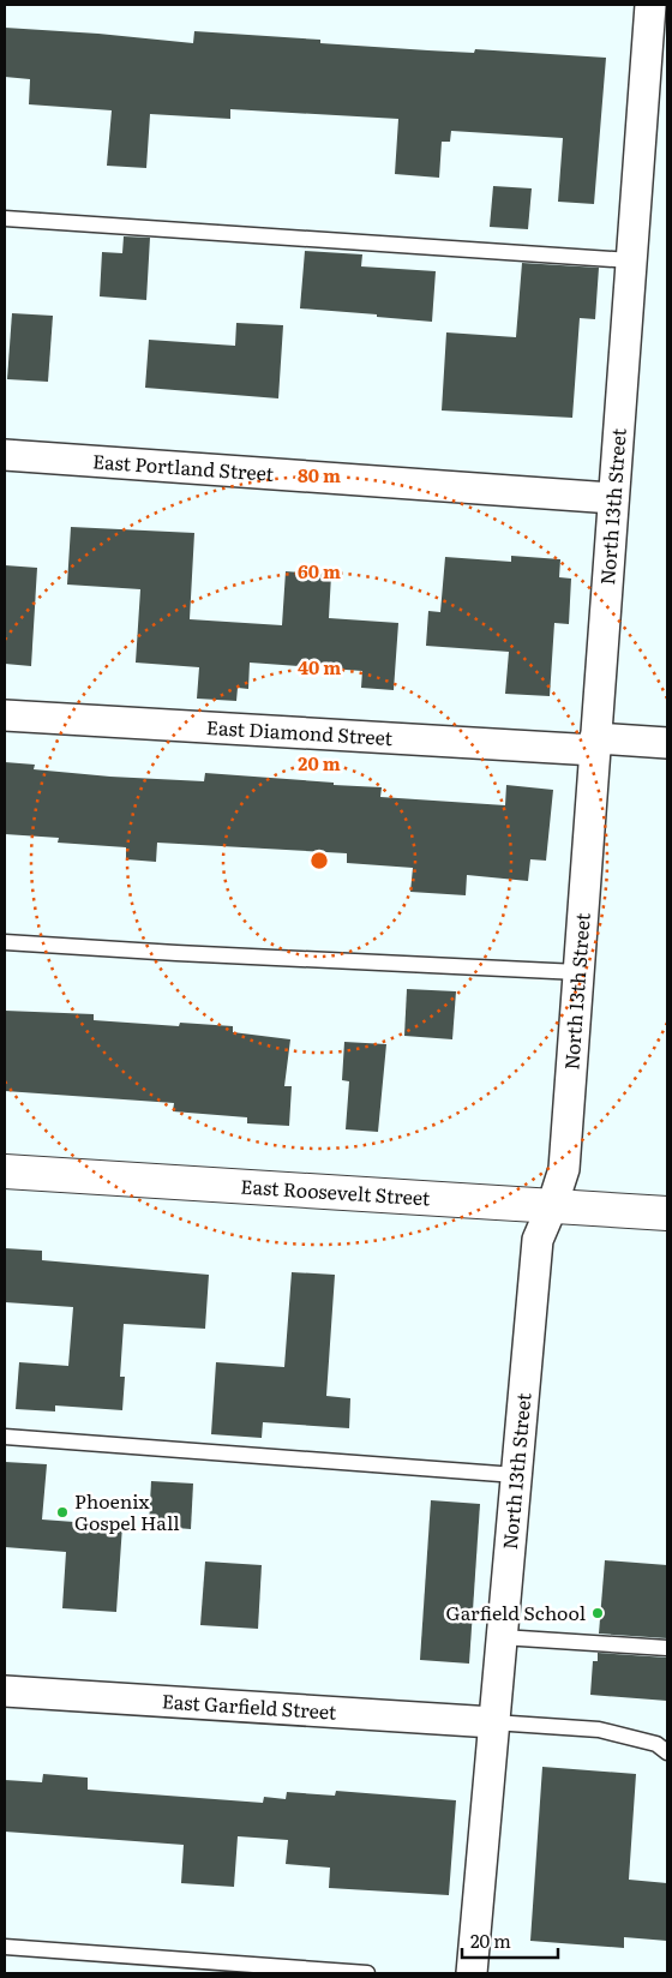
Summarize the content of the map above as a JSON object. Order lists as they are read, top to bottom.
{
  "streets": {
    "street": [
      "East Portland Street",
      "North 13th Street",
      "East Diamond Street",
      "East Roosevelt Street",
      "East Garfield Street"
    ]
  },
  "crossings": [
    ["East Portland Street", "North 13th Street"],
    ["North 13th Street", "East Diamond Street"],
    ["North 13th Street", "East Roosevelt Street"],
    ["North 13th Street", "East Garfield Street"]
  ],
  "places": ["Phoenix Gospel Hall", "Garfield School"],
  "scale_bar": "20 m",
  "rings": [
    "80 m",
    "60 m",
    "40 m",
    "20 m"
  ]
}
